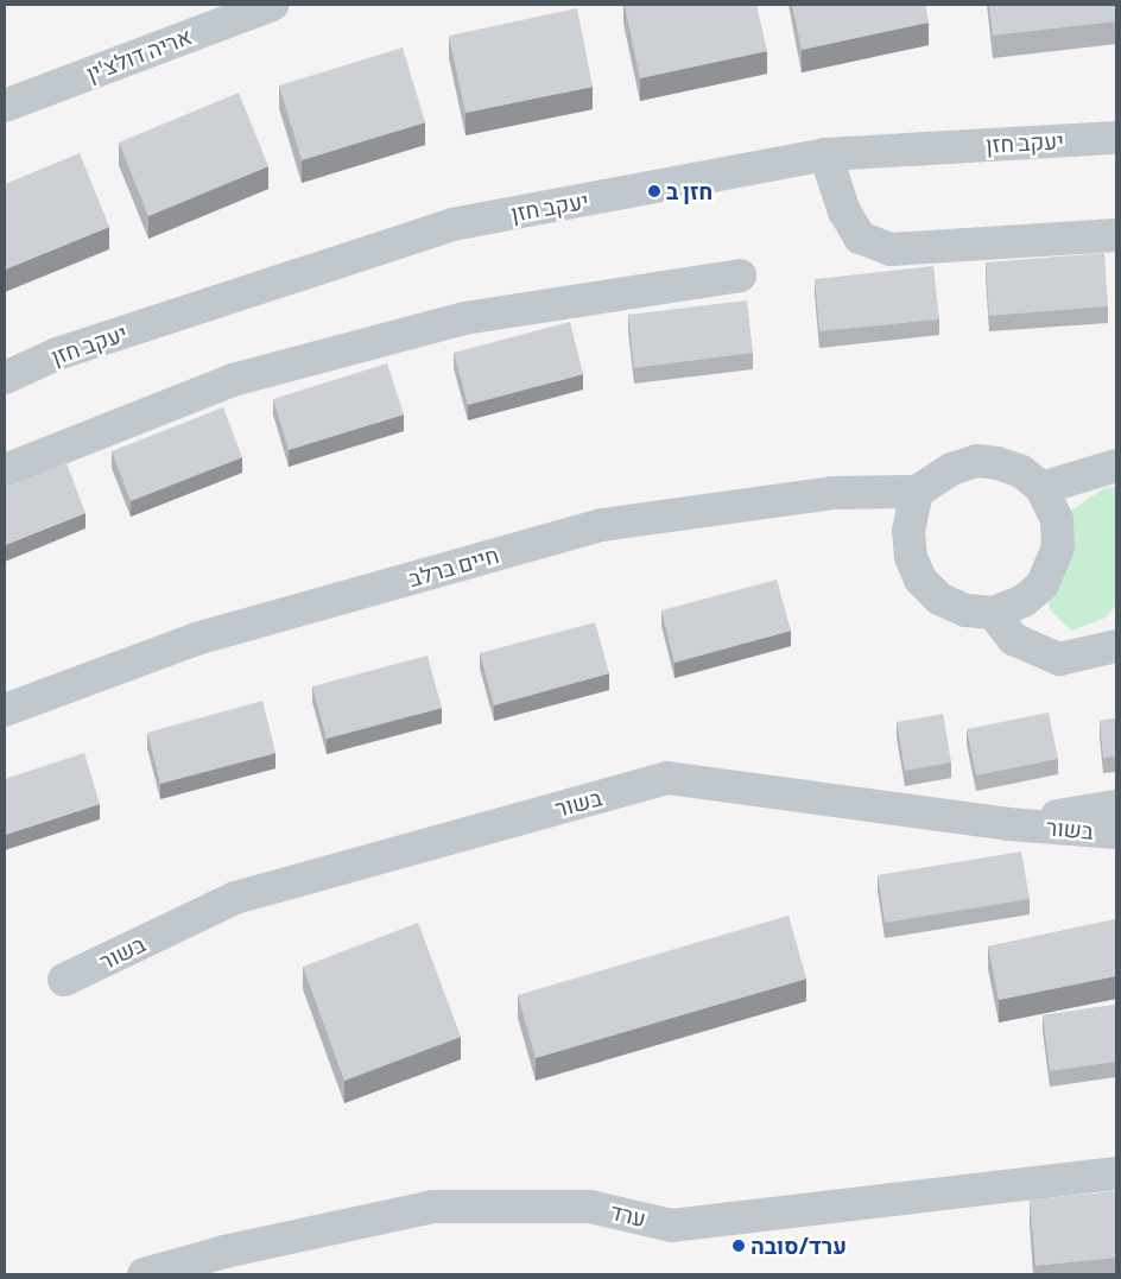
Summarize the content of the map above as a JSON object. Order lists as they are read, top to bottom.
{
  "streets": {
    "street": [
      "אריה דולצ'ין",
      "יעקב חזן",
      "חיים ברלב",
      "בשור",
      "ערד"
    ]
  },
  "places": ["חזן ב", "ערד/סובה"]
}
